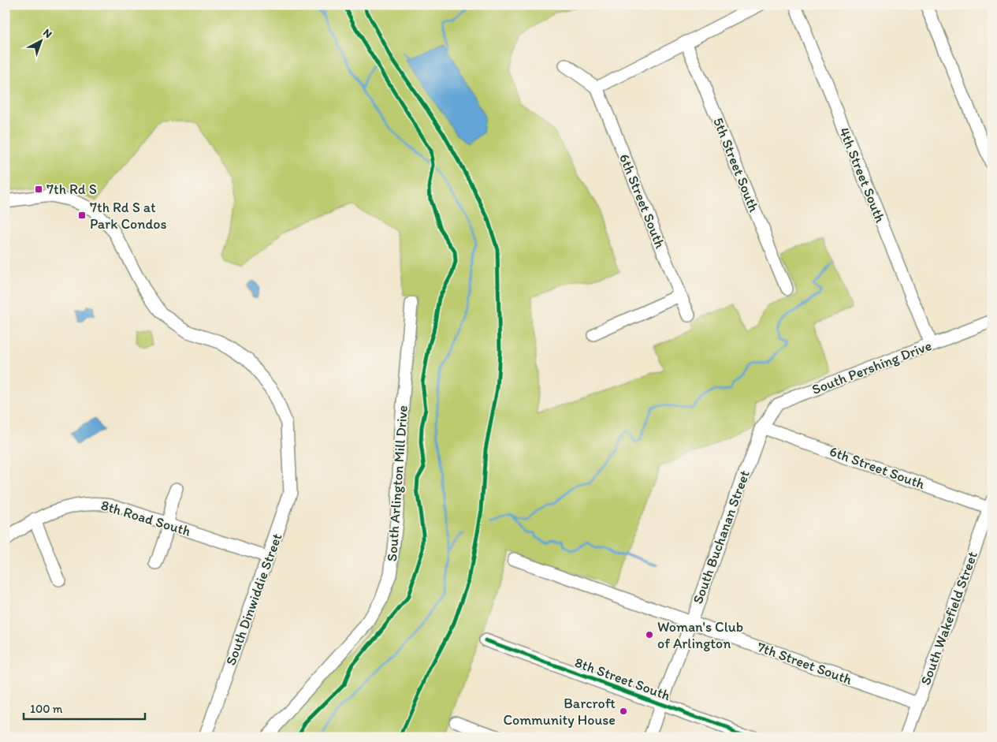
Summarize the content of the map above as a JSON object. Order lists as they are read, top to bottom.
{
  "streets": {
    "street": [
      "5th Street South",
      "4th Street South",
      "6th Street South",
      "South Pershing Drive",
      "South Arlington Mill Drive",
      "8th Road South",
      "South Buchanan Street",
      "South Dinwiddie Street",
      "South Wakefield Street",
      "7th Street South",
      "8th Street South"
    ]
  },
  "crossings": [
    ["4th Street South", "South Pershing Drive"],
    ["6th Street South", "South Pershing Drive"],
    ["6th Street South", "South Buchanan Street"],
    ["6th Street South", "South Wakefield Street"],
    ["South Pershing Drive", "South Buchanan Street"],
    ["8th Road South", "South Dinwiddie Street"],
    ["South Buchanan Street", "7th Street South"],
    ["South Buchanan Street", "8th Street South"],
    ["South Wakefield Street", "7th Street South"]
  ],
  "places": {
    "transit": ["7th Rd S", "7th Rd S at Park Condos"],
    "other": ["Woman's Club of Arlington", "Barcroft Community House"]
  },
  "scale_bar": "100 m",
  "north": "top right"
}
